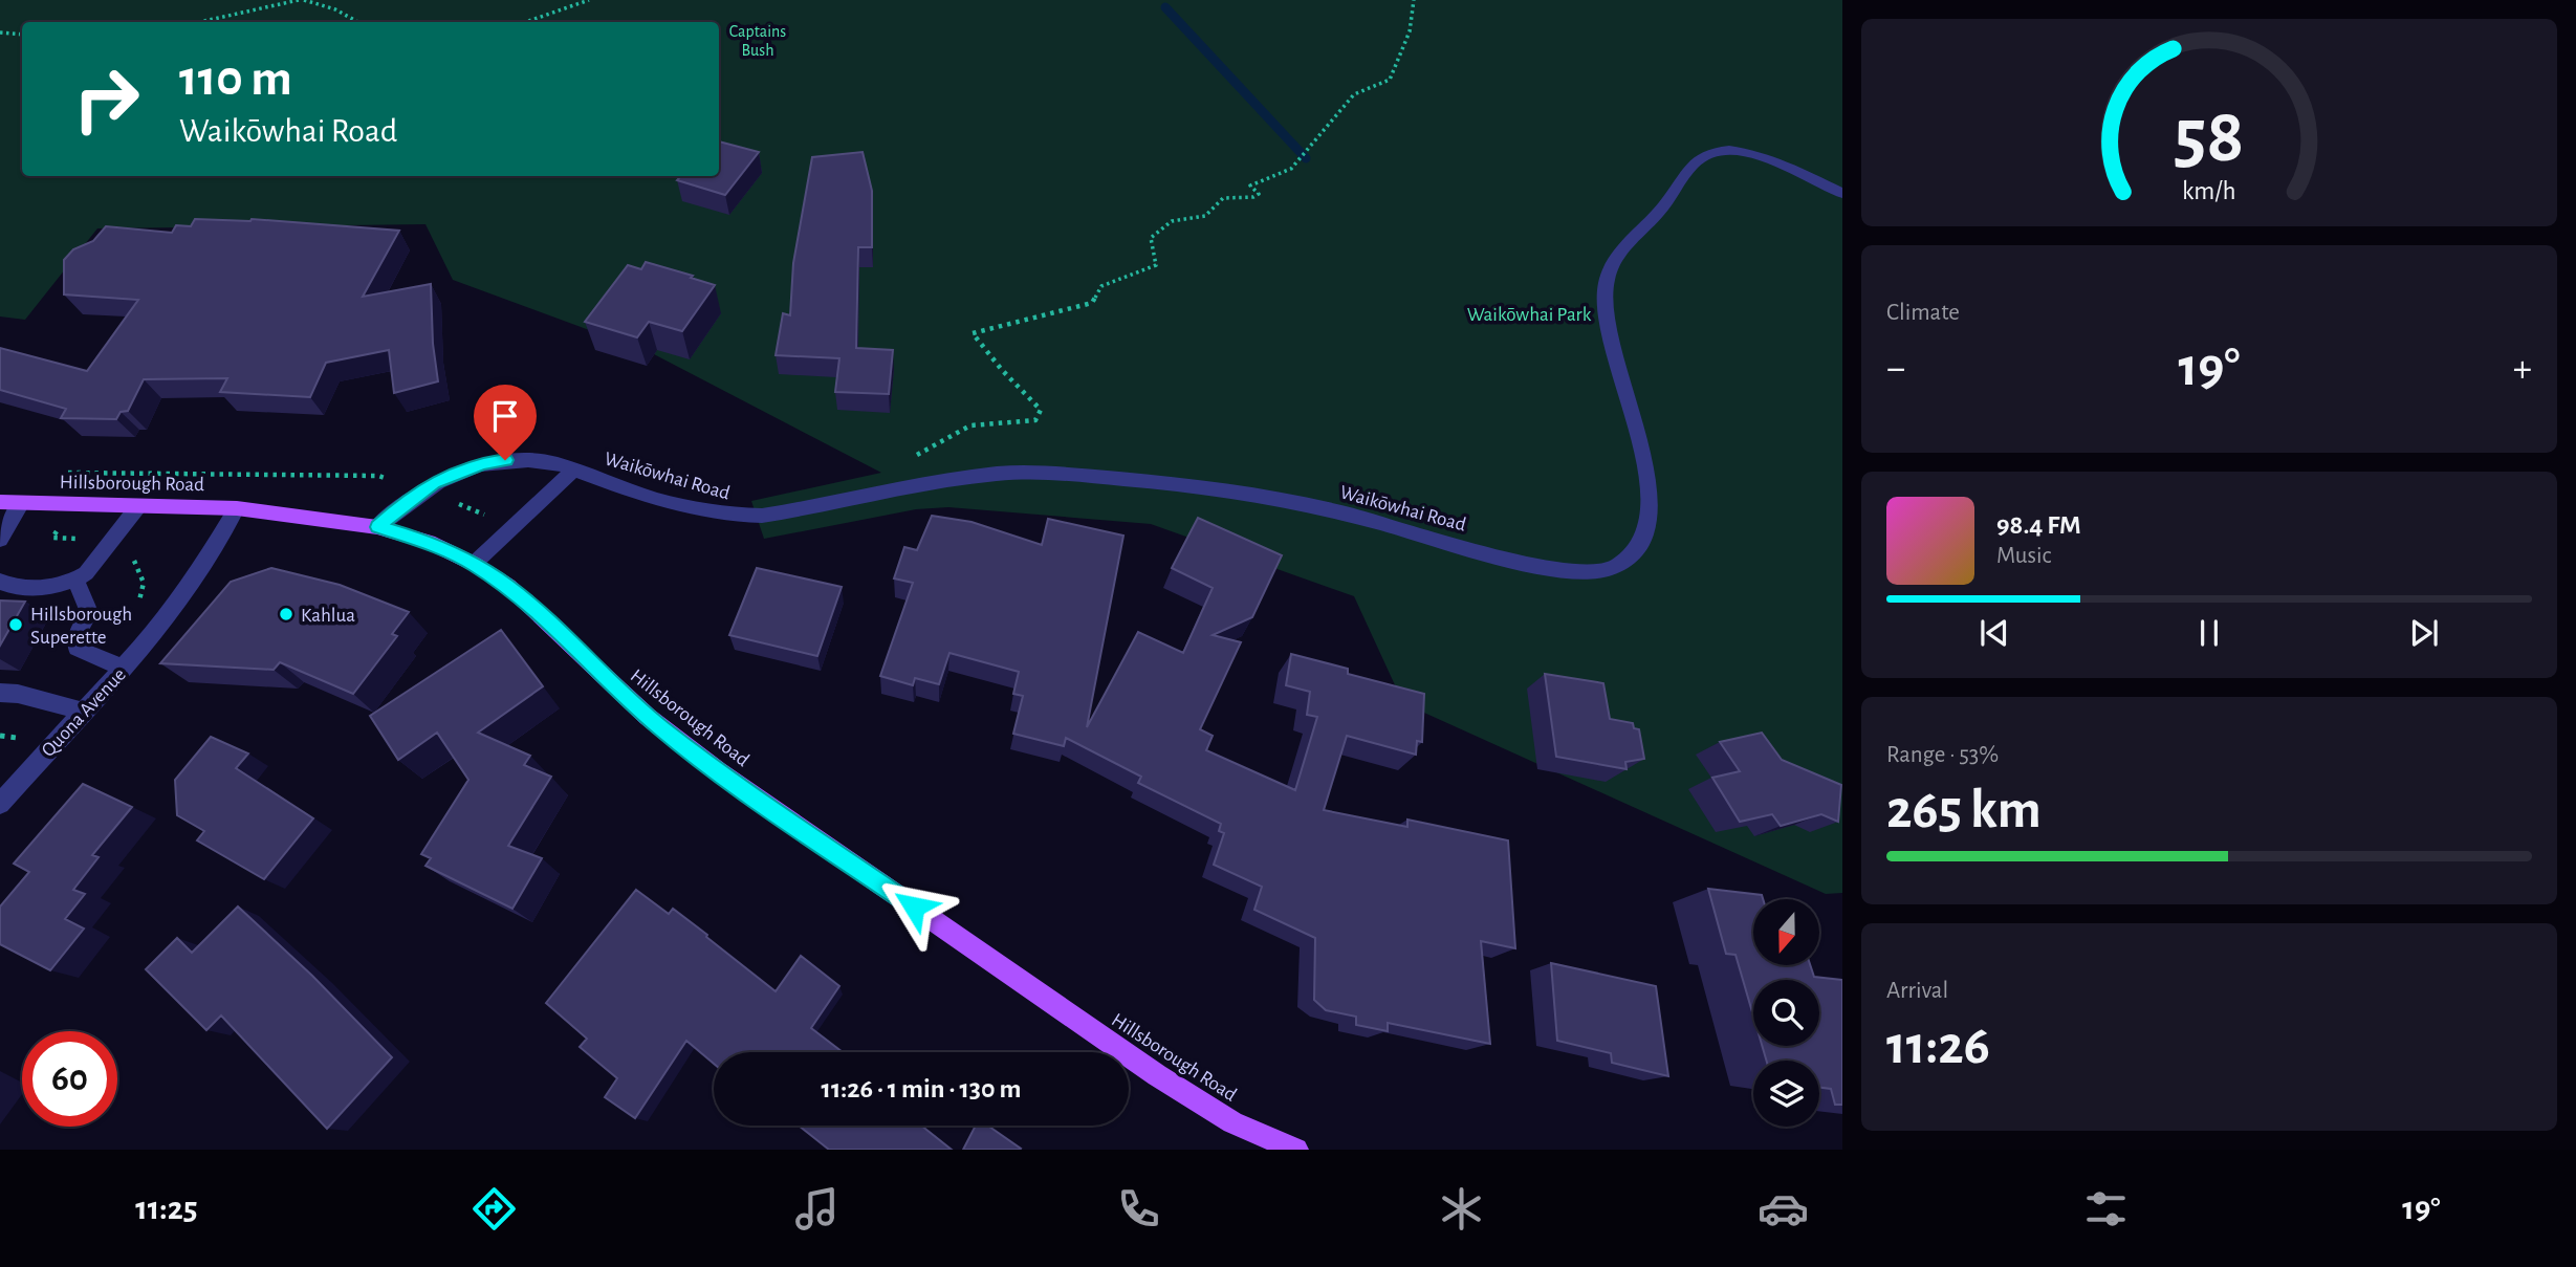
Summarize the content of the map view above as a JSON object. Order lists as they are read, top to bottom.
{
  "streets": {
    "main road": ["Hillsborough Road"],
    "street": ["Waikōwhai Road", "Quona Avenue"]
  },
  "crossings": [
    ["Waikōwhai Road", "Hillsborough Road"],
    ["Hillsborough Road", "Quona Avenue"]
  ],
  "parks": ["Captains Bush", "Waikōwhai Park"],
  "places": ["Kahlua", "Hillsborough Superette"],
  "north": "bottom",
  "page": {
    "turn": ["110 m", "Waikōwhai Road"],
    "tile": [
      "Climate",
      ["Range · 53%", "265 km"],
      ["Arrival", "11:26"]
    ],
    "heat": ["−", "19°", "+"],
    "song": ["98.4 FM", "Music"],
    "limit": "60",
    "trip": "11:26 · 1 min · 130 m",
    "tabs": ["11:25", "19°"],
    "gauge": ["58", "km/h"]
  }
}
